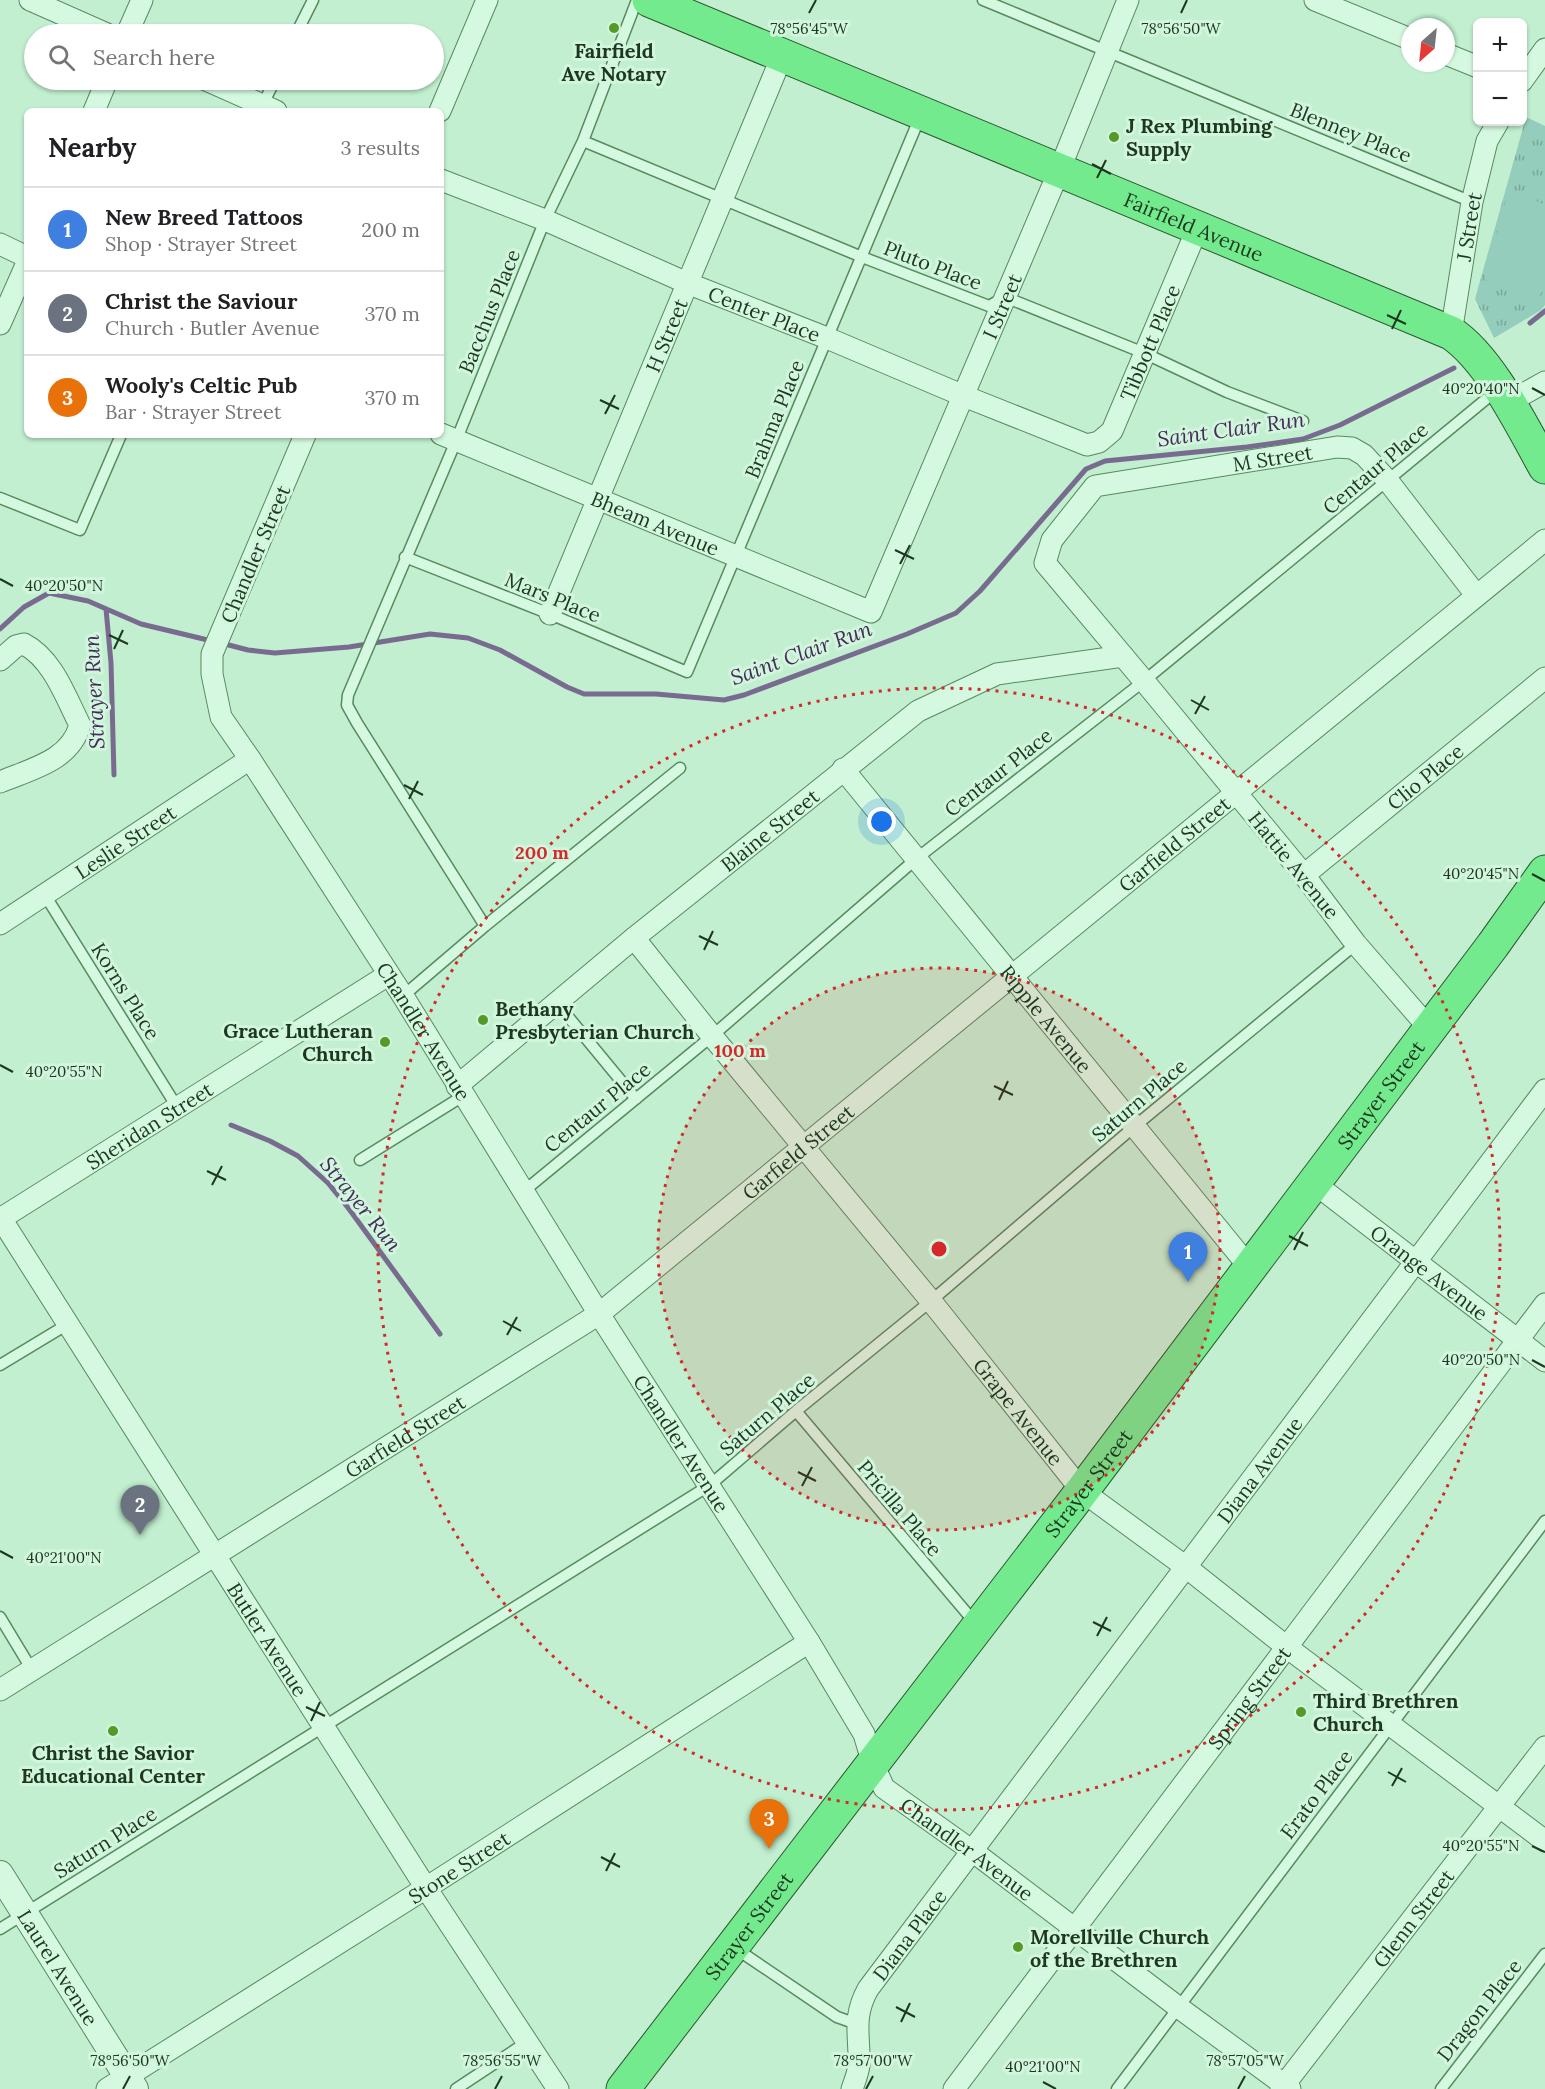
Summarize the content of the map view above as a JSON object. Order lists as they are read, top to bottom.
{
  "streets": {
    "highway": ["Fairfield Avenue", "Strayer Street"],
    "street": [
      "J Street",
      "I Street",
      "Center Place",
      "H Street",
      "Tibbott Place",
      "M Street",
      "Bheam Avenue",
      "Chandler Street",
      "Clio Place",
      "Blaine Street",
      "Leslie Street",
      "Garfield Street",
      "Hattie Avenue",
      "Ripple Avenue",
      "Chandler Avenue",
      "Sheridan Street",
      "Orange Avenue",
      "Grape Avenue",
      "Diana Avenue",
      "Butler Avenue",
      "Spring Street",
      "Stone Street",
      "Glenn Street",
      "Diana Place",
      "Laurel Avenue"
    ],
    "lane": [
      "Blenney Place",
      "Pluto Place",
      "Bacchus Place",
      "Brahma Place",
      "Centaur Place",
      "Mars Place",
      "Korns Place",
      "Saturn Place",
      "Pricilla Place",
      "Erato Place",
      "Dragon Place"
    ]
  },
  "crossings": [
    ["Blenney Place", "J Street"],
    ["Blenney Place", "I Street"],
    ["Fairfield Avenue", "J Street"],
    ["Fairfield Avenue", "I Street"],
    ["Fairfield Avenue", "H Street"],
    ["Fairfield Avenue", "Tibbott Place"],
    ["Fairfield Avenue", "Brahma Place"],
    ["Fairfield Avenue", "Centaur Place"],
    ["Pluto Place", "I Street"],
    ["Pluto Place", "Bacchus Place"],
    ["Pluto Place", "H Street"],
    ["Pluto Place", "Tibbott Place"],
    ["Pluto Place", "Brahma Place"],
    ["I Street", "Center Place"],
    ["I Street", "Bheam Avenue"],
    ["Bacchus Place", "Center Place"],
    ["Bacchus Place", "Bheam Avenue"],
    ["Bacchus Place", "Mars Place"],
    ["Center Place", "H Street"],
    ["Center Place", "Tibbott Place"],
    ["Center Place", "Brahma Place"],
    ["H Street", "Bheam Avenue"],
    ["H Street", "Mars Place"],
    ["Brahma Place", "Bheam Avenue"],
    ["Brahma Place", "Mars Place"],
    ["M Street", "Centaur Place"],
    ["M Street", "Garfield Street"],
    ["M Street", "Hattie Avenue"],
    ["Centaur Place", "Hattie Avenue"],
    ["Centaur Place", "Ripple Avenue"],
    ["Centaur Place", "Chandler Avenue"],
    ["Centaur Place", "Grape Avenue"],
    ["Chandler Street", "Chandler Avenue"],
    ["Clio Place", "Hattie Avenue"],
    ["Blaine Street", "Hattie Avenue"],
    ["Blaine Street", "Ripple Avenue"],
    ["Blaine Street", "Chandler Avenue"],
    ["Blaine Street", "Grape Avenue"],
    ["Leslie Street", "Korns Place"],
    ["Leslie Street", "Chandler Avenue"],
    ["Garfield Street", "Hattie Avenue"],
    ["Garfield Street", "Ripple Avenue"],
    ["Garfield Street", "Chandler Avenue"],
    ["Garfield Street", "Grape Avenue"],
    ["Garfield Street", "Butler Avenue"],
    ["Hattie Avenue", "Strayer Street"],
    ["Hattie Avenue", "Saturn Place"],
    ["Korns Place", "Sheridan Street"],
    ["Ripple Avenue", "Strayer Street"],
    ["Ripple Avenue", "Saturn Place"],
    ["Chandler Avenue", "Strayer Street"],
    ["Chandler Avenue", "Saturn Place"],
    ["Chandler Avenue", "Sheridan Street"],
    ["Chandler Avenue", "Diana Avenue"],
    ["Chandler Avenue", "Spring Street"],
    ["Chandler Avenue", "Erato Place"],
    ["Chandler Avenue", "Stone Street"],
    ["Chandler Avenue", "Glenn Street"],
    ["Chandler Avenue", "Diana Place"],
    ["Strayer Street", "Orange Avenue"],
    ["Strayer Street", "Grape Avenue"],
    ["Strayer Street", "Pricilla Place"],
    ["Saturn Place", "Grape Avenue"],
    ["Saturn Place", "Pricilla Place"],
    ["Saturn Place", "Butler Avenue"],
    ["Saturn Place", "Laurel Avenue"],
    ["Sheridan Street", "Butler Avenue"],
    ["Orange Avenue", "Diana Avenue"],
    ["Orange Avenue", "Spring Street"],
    ["Grape Avenue", "Diana Avenue"],
    ["Grape Avenue", "Spring Street"],
    ["Grape Avenue", "Erato Place"],
    ["Grape Avenue", "Glenn Street"],
    ["Diana Avenue", "Diana Place"],
    ["Butler Avenue", "Stone Street"],
    ["Stone Street", "Laurel Avenue"]
  ],
  "water": ["Saint Clair Run", "Strayer Run"],
  "places": [
    "Fairfield Ave Notary",
    "J Rex Plumbing Supply",
    "Bethany Presbyterian Church",
    "Grace Lutheran Church",
    "Third Brethren Church",
    "Christ the Savior Educational Center",
    "Morellville Church of the Brethren"
  ],
  "north": "bottom left",
  "page": {
    "map_buttons": ["+", "−"],
    "search": "Search here",
    "heading": ["Nearby", "3 results"],
    "list": [
      {
        "mark": "1",
        "name": "New Breed Tattoos",
        "note": "Shop · Strayer Street",
        "value": "200 m"
      },
      {
        "mark": "2",
        "name": "Christ the Saviour",
        "note": "Church · Butler Avenue",
        "value": "370 m"
      },
      {
        "mark": "3",
        "name": "Wooly's Celtic Pub",
        "note": "Bar · Strayer Street",
        "value": "370 m"
      }
    ],
    "pins": ["1", "2", "3"]
  },
  "coordinates": [
    "78°56'45\"W",
    "78°56'50\"W",
    "40°20'40\"N",
    "40°20'50\"N",
    "40°20'45\"N",
    "40°20'55\"N",
    "40°21'00\"N",
    "78°56'55\"W",
    "78°57'00\"W",
    "78°57'05\"W"
  ],
  "rings": ["200 m", "100 m"]
}
